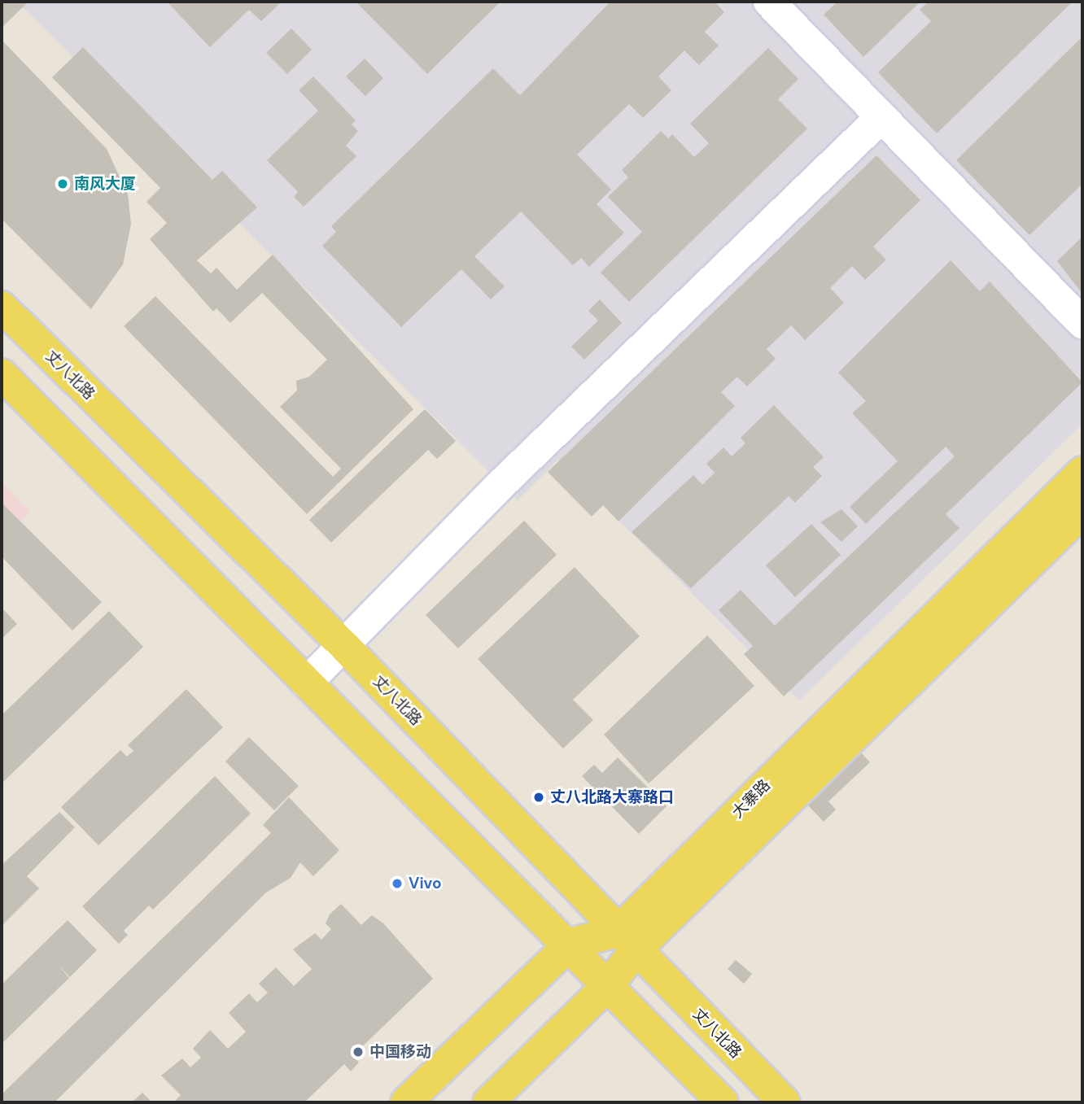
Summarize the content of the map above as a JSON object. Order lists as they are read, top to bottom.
{
  "streets": {
    "main road": ["丈八北路", "大寨路"]
  },
  "crossings": [
    ["丈八北路", "大寨路"]
  ],
  "places": [
    "南风大厦",
    "丈八北路大寨路口",
    "Vivo",
    "中国移动"
  ]
}
